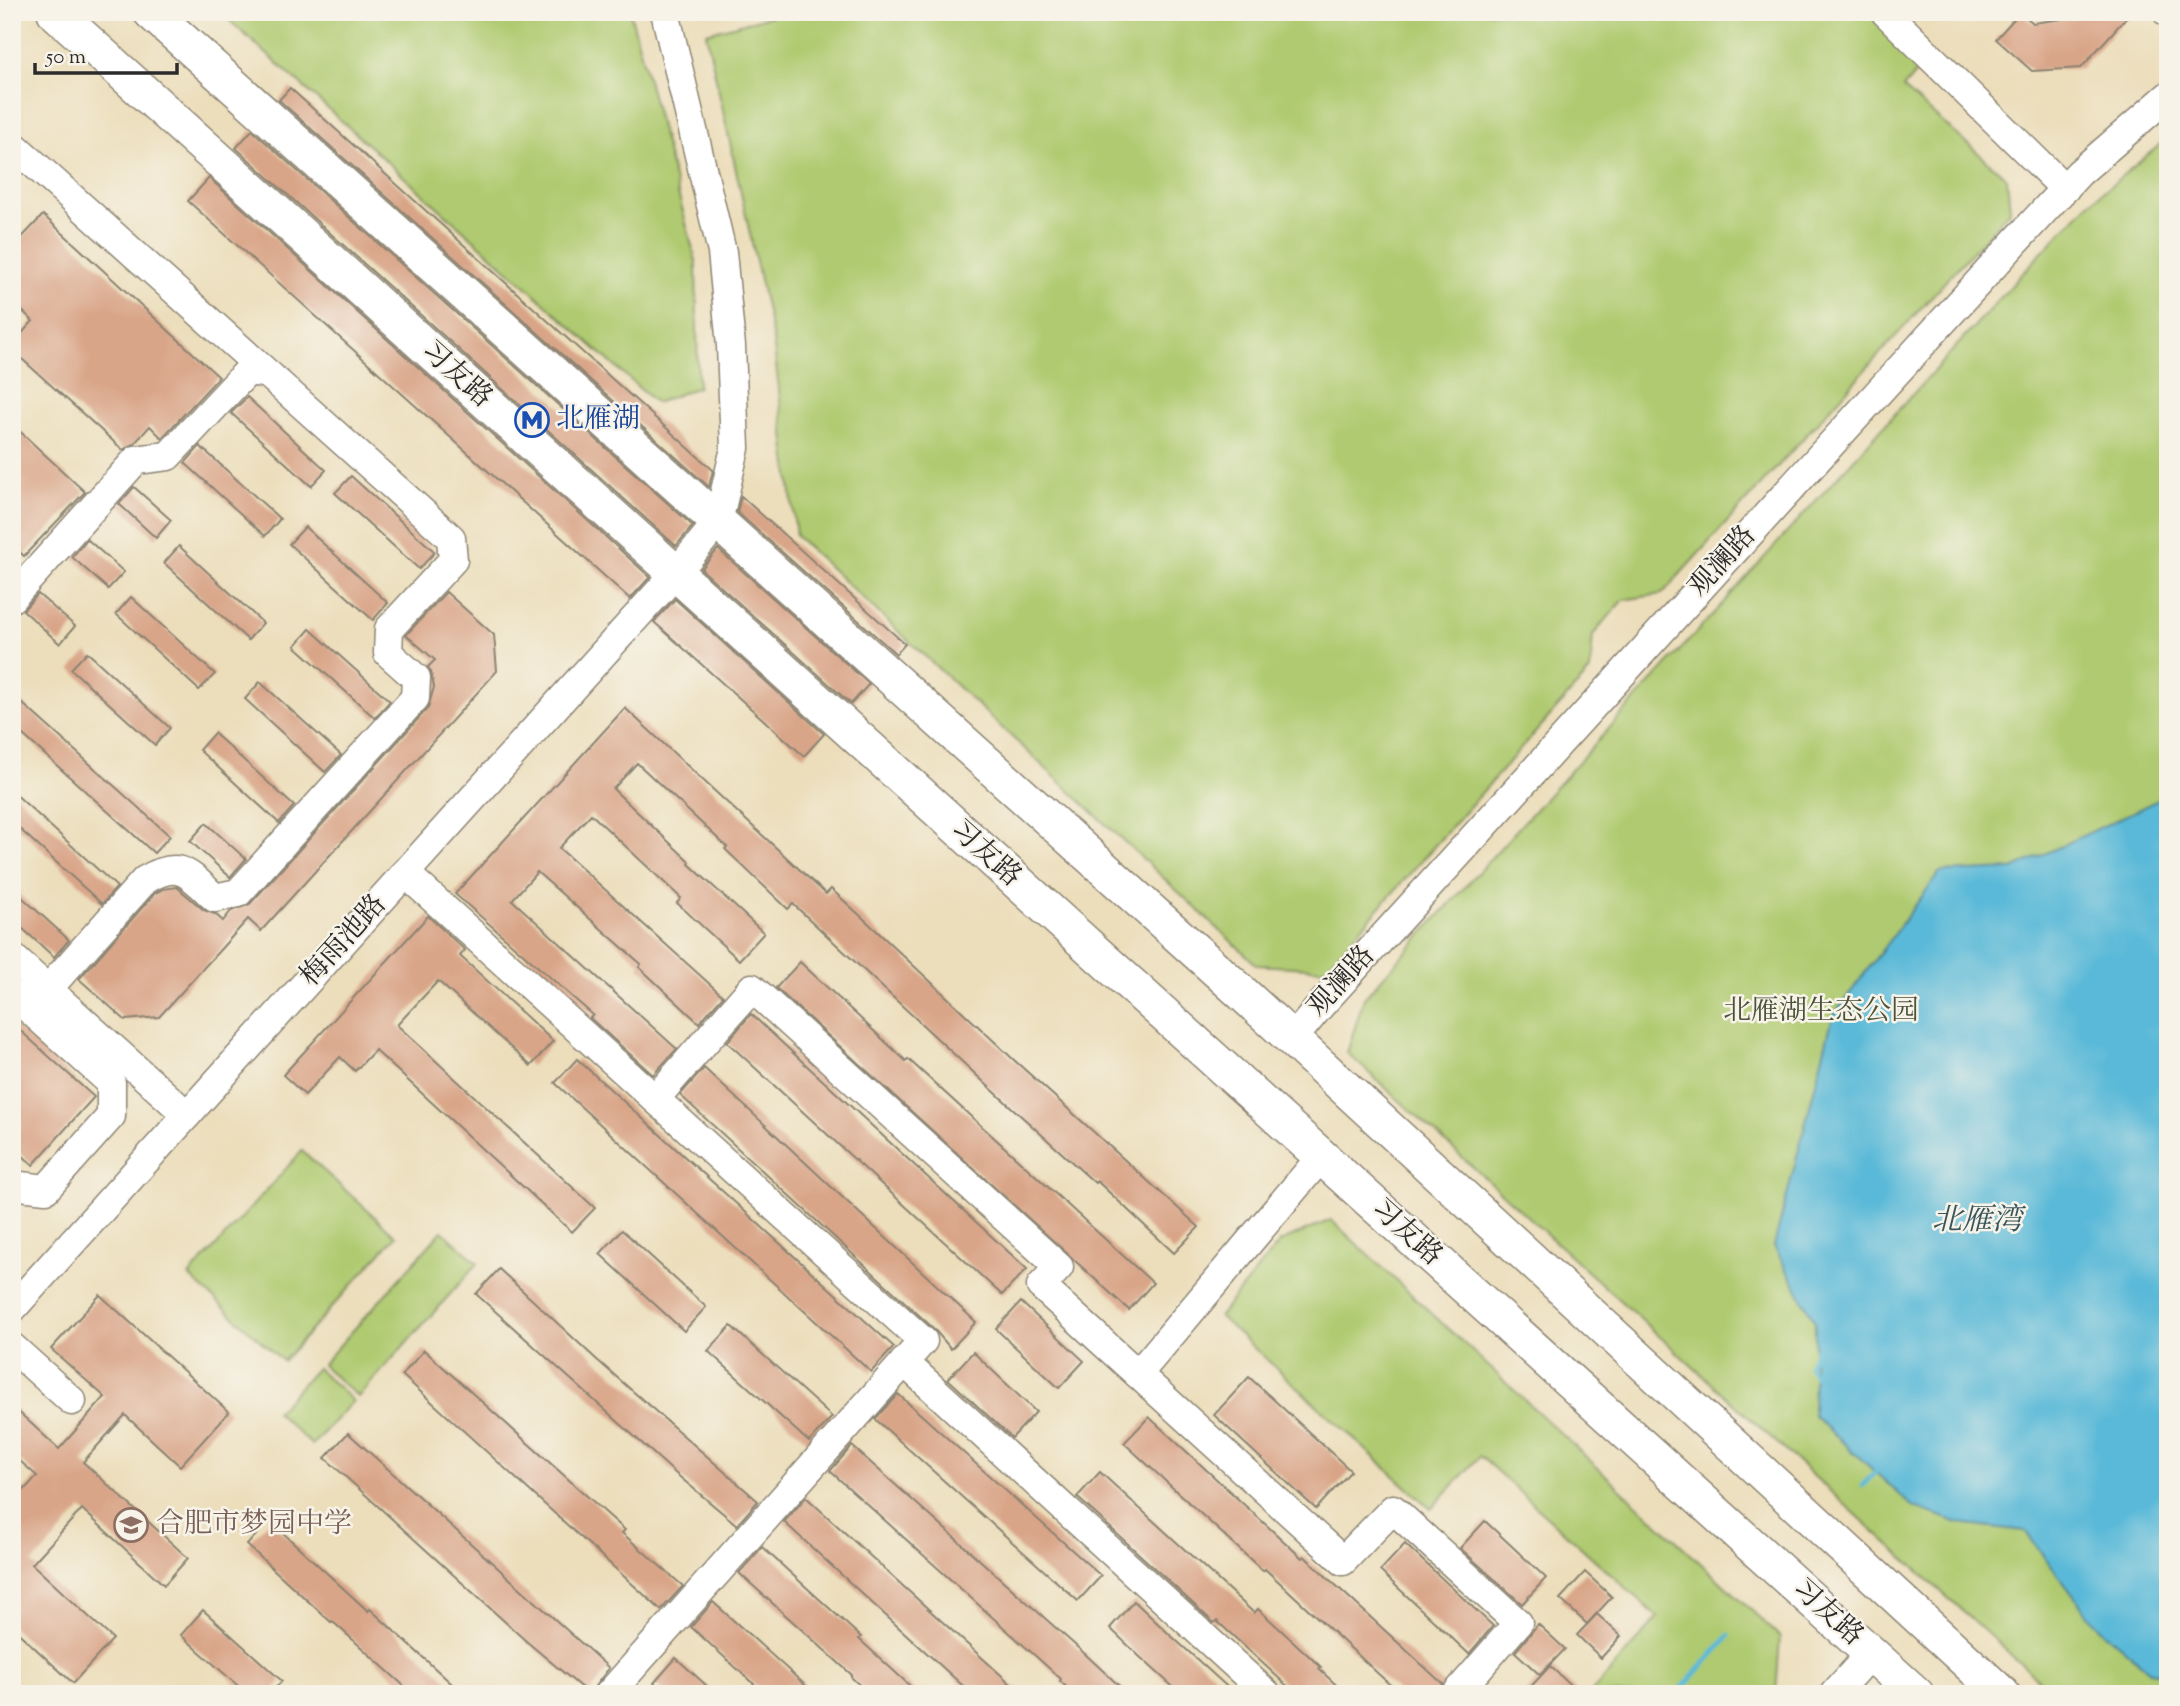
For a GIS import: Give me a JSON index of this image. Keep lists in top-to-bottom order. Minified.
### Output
{"streets":{"main road":["习友路"],"street":["观澜路","梅雨池路"]},"crossings":[["习友路","观澜路"],["习友路","梅雨池路"]],"water":["北雁湾"],"parks":["北雁湖生态公园"],"places":{"metro station":["北雁湖"],"school or university":["合肥市梦园中学"]},"scale_bar":"50 m"}
